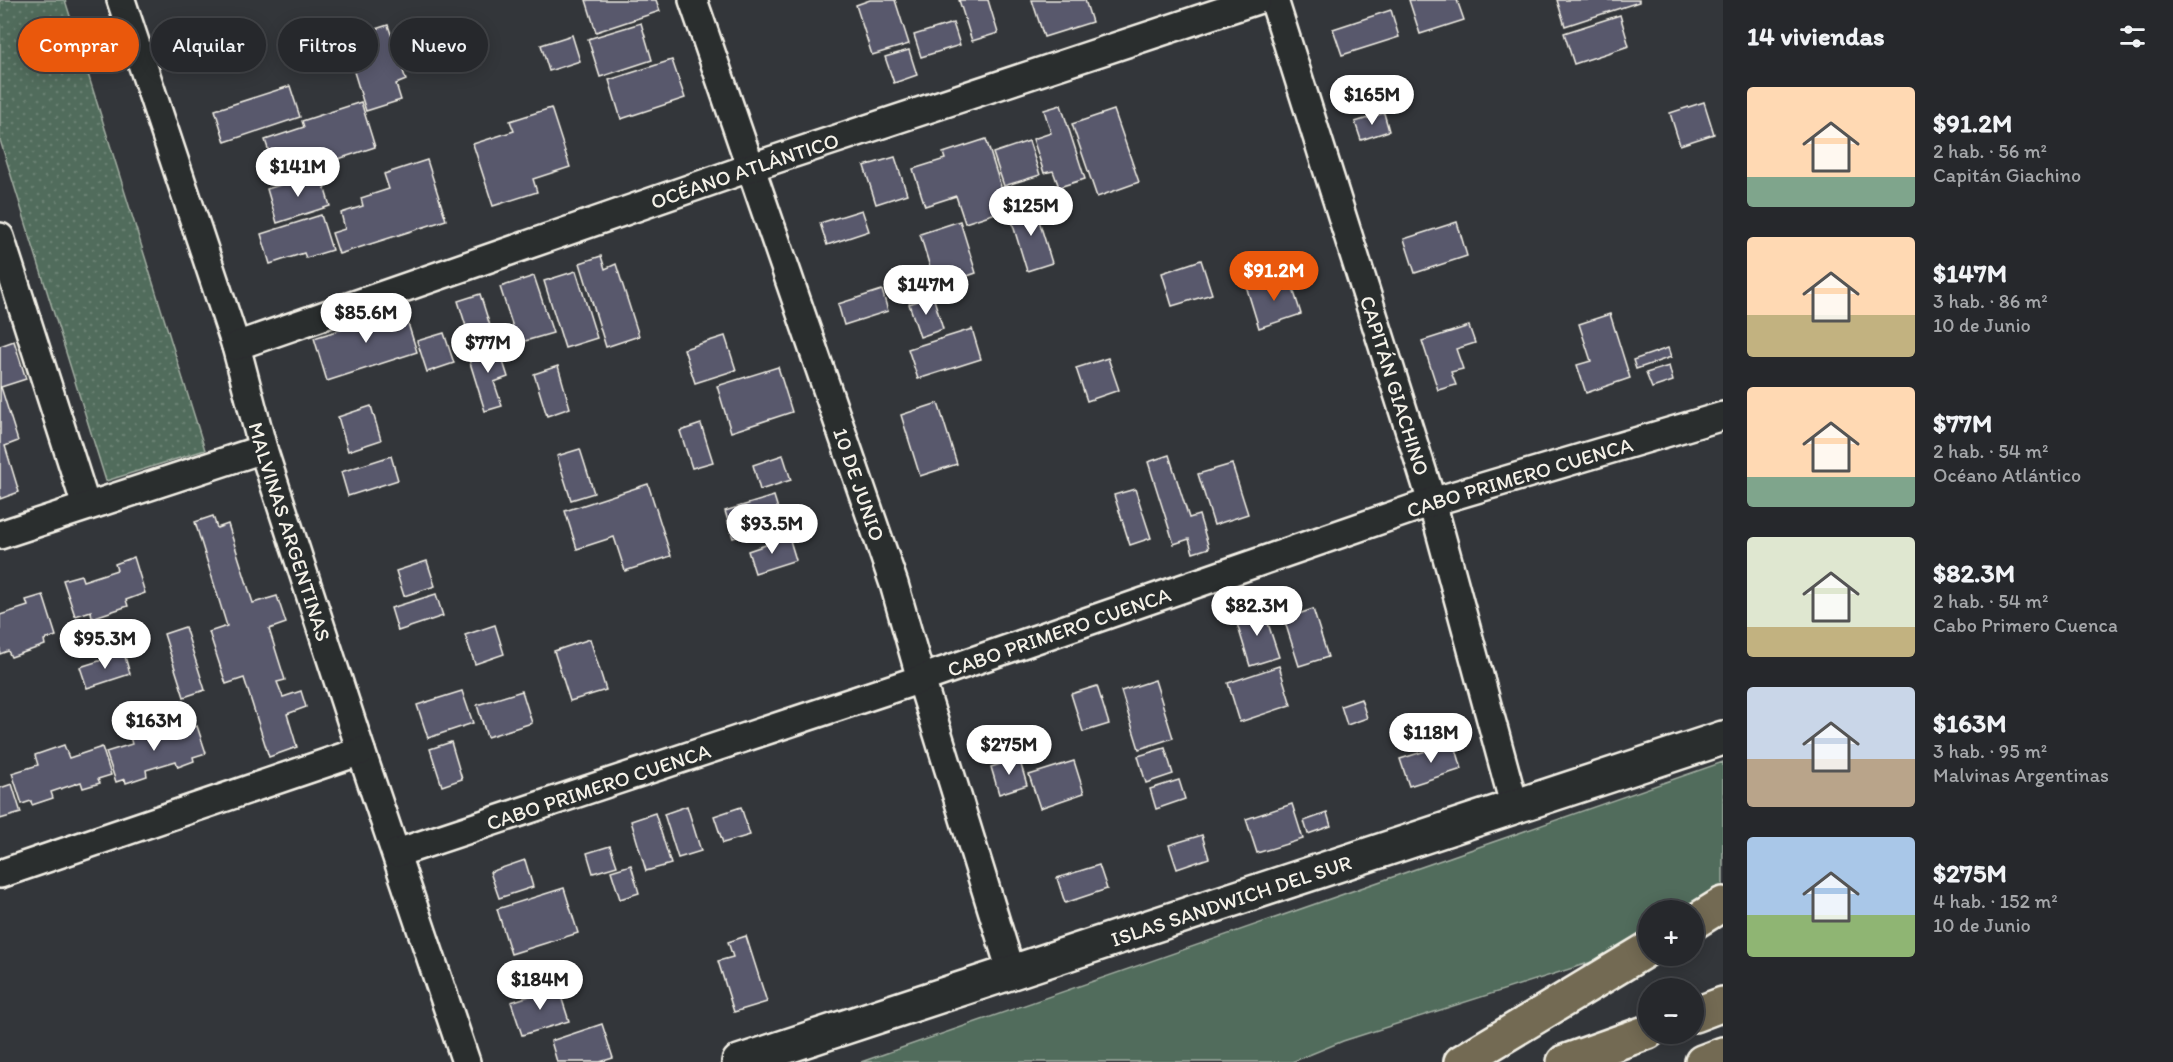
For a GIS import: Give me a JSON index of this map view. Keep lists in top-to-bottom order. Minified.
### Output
{"streets":{"main road":["ISLAS SANDWICH DEL SUR"],"street":["OCÉANO ATLÁNTICO","CAPITÁN GIACHINO","CABO PRIMERO CUENCA","10 DE JUNIO","MALVINAS ARGENTINAS"]},"crossings":[["OCÉANO ATLÁNTICO","10 DE JUNIO"],["OCÉANO ATLÁNTICO","MALVINAS ARGENTINAS"],["CAPITÁN GIACHINO","CABO PRIMERO CUENCA"],["CAPITÁN GIACHINO","ISLAS SANDWICH DEL SUR"],["CABO PRIMERO CUENCA","10 DE JUNIO"],["CABO PRIMERO CUENCA","MALVINAS ARGENTINAS"],["10 DE JUNIO","ISLAS SANDWICH DEL SUR"]],"page":{"heading":"14 viviendas","chip":["Comprar","Alquilar","Filtros","Nuevo"],"list":[{"name":"$91.2M","note":"2 hab. · 56 m² · Capitán Giachino"},{"name":"$147M","note":"3 hab. · 86 m² · 10 de Junio"},{"name":"$77M","note":"2 hab. · 54 m² · Océano Atlántico"},{"name":"$82.3M","note":"2 hab. · 54 m² · Cabo Primero Cuenca"},{"name":"$163M","note":"3 hab. · 95 m² · Malvinas Argentinas"},{"name":"$275M","note":"4 hab. · 152 m² · 10 de Junio"}],"price":["$165M","$141M","$125M","$91.2M","$147M","$85.6M","$77M","$93.5M","$82.3M","$95.3M","$163M","$118M","$275M","$184M"],"map_buttons":["+","−"]}}
